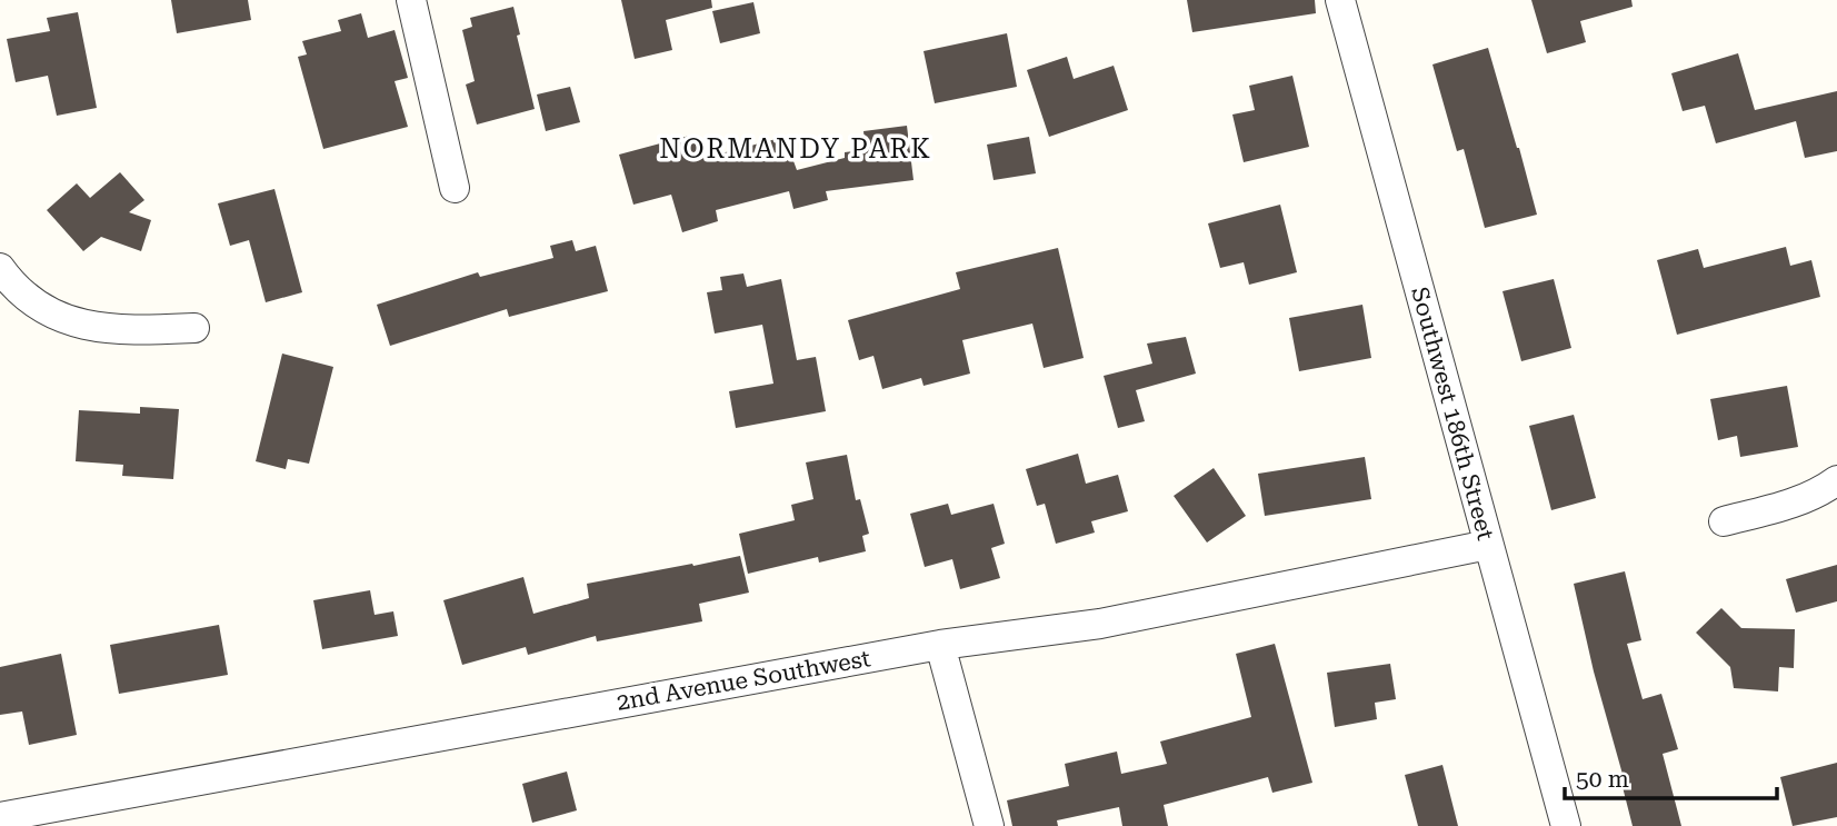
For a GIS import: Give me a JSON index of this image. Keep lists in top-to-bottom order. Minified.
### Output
{"streets":{"street":["Southwest 186th Street","2nd Avenue Southwest"]},"crossings":[["Southwest 186th Street","2nd Avenue Southwest"]],"districts":["NORMANDY PARK"],"scale_bar":"50 m"}
